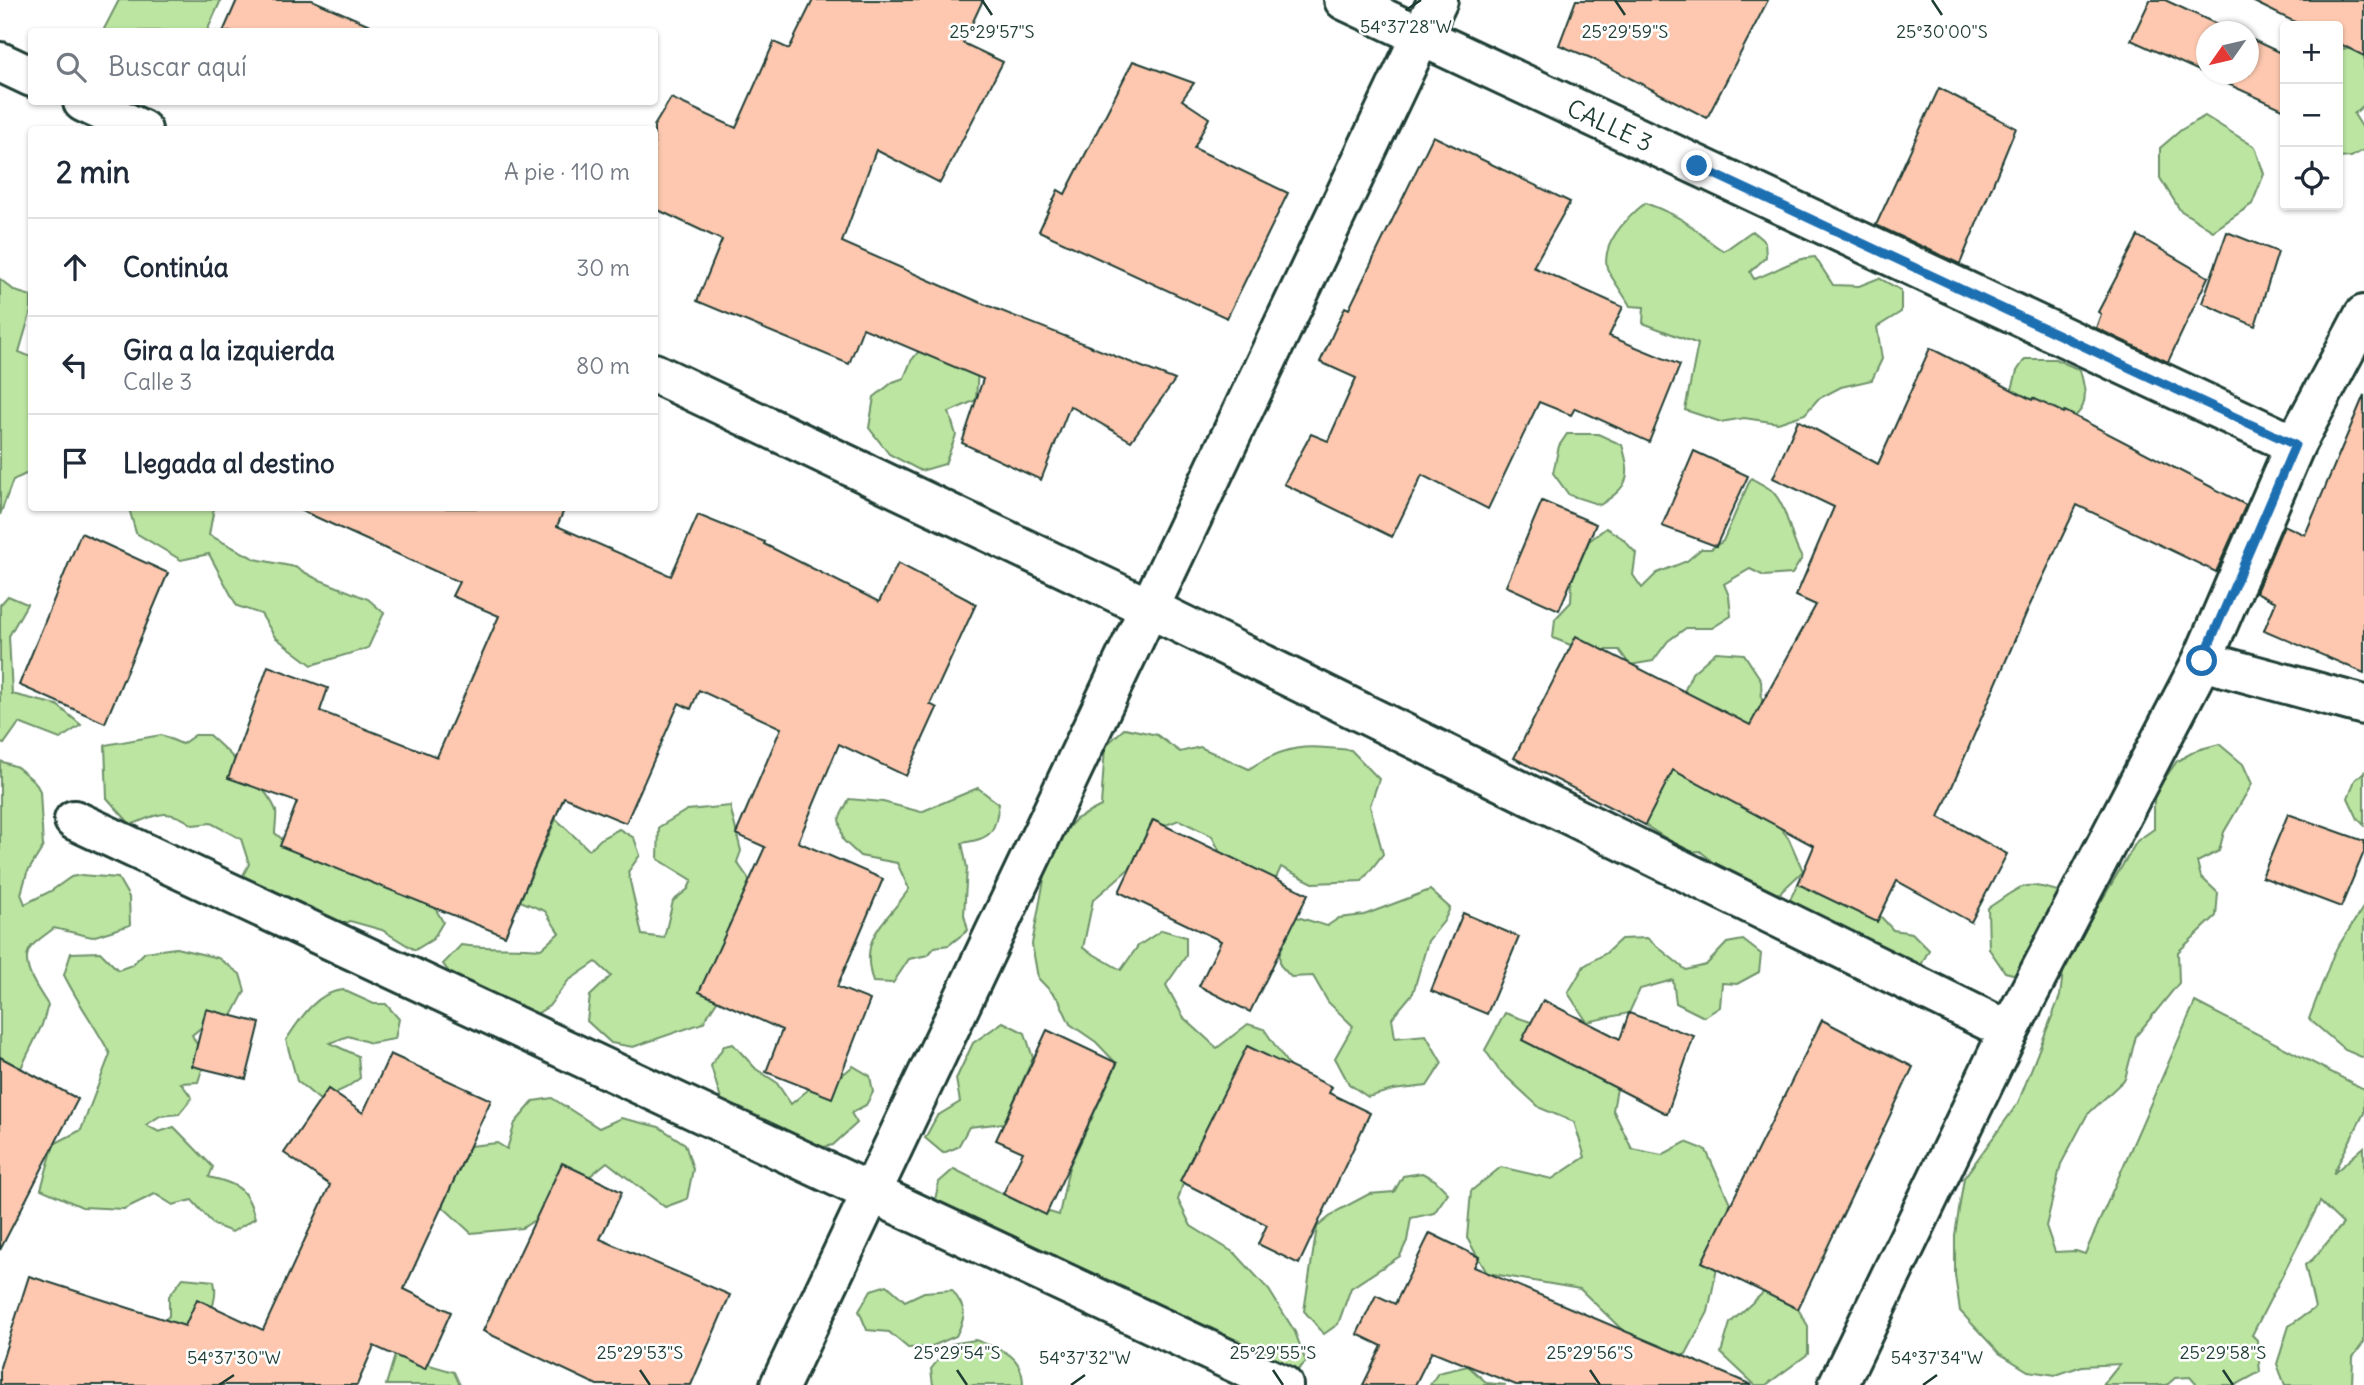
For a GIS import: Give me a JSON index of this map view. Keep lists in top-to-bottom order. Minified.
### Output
{"streets":{"street":["CALLE 3"]},"north":"bottom left","page":{"map_buttons":["+","−"],"search":"Buscar aquí","heading":["2 min","A pie · 110 m"],"list":[["Continúa","30 m"],["Gira a la izquierda","Calle 3","80 m"],"Llegada al destino"]},"coordinates":["54°37'28\"W","25°29'57\"S","25°29'59\"S","25°30'00\"S","25°29'53\"S","25°29'54\"S","25°29'55\"S","25°29'56\"S","25°29'58\"S","54°37'30\"W","54°37'32\"W","54°37'34\"W"]}
